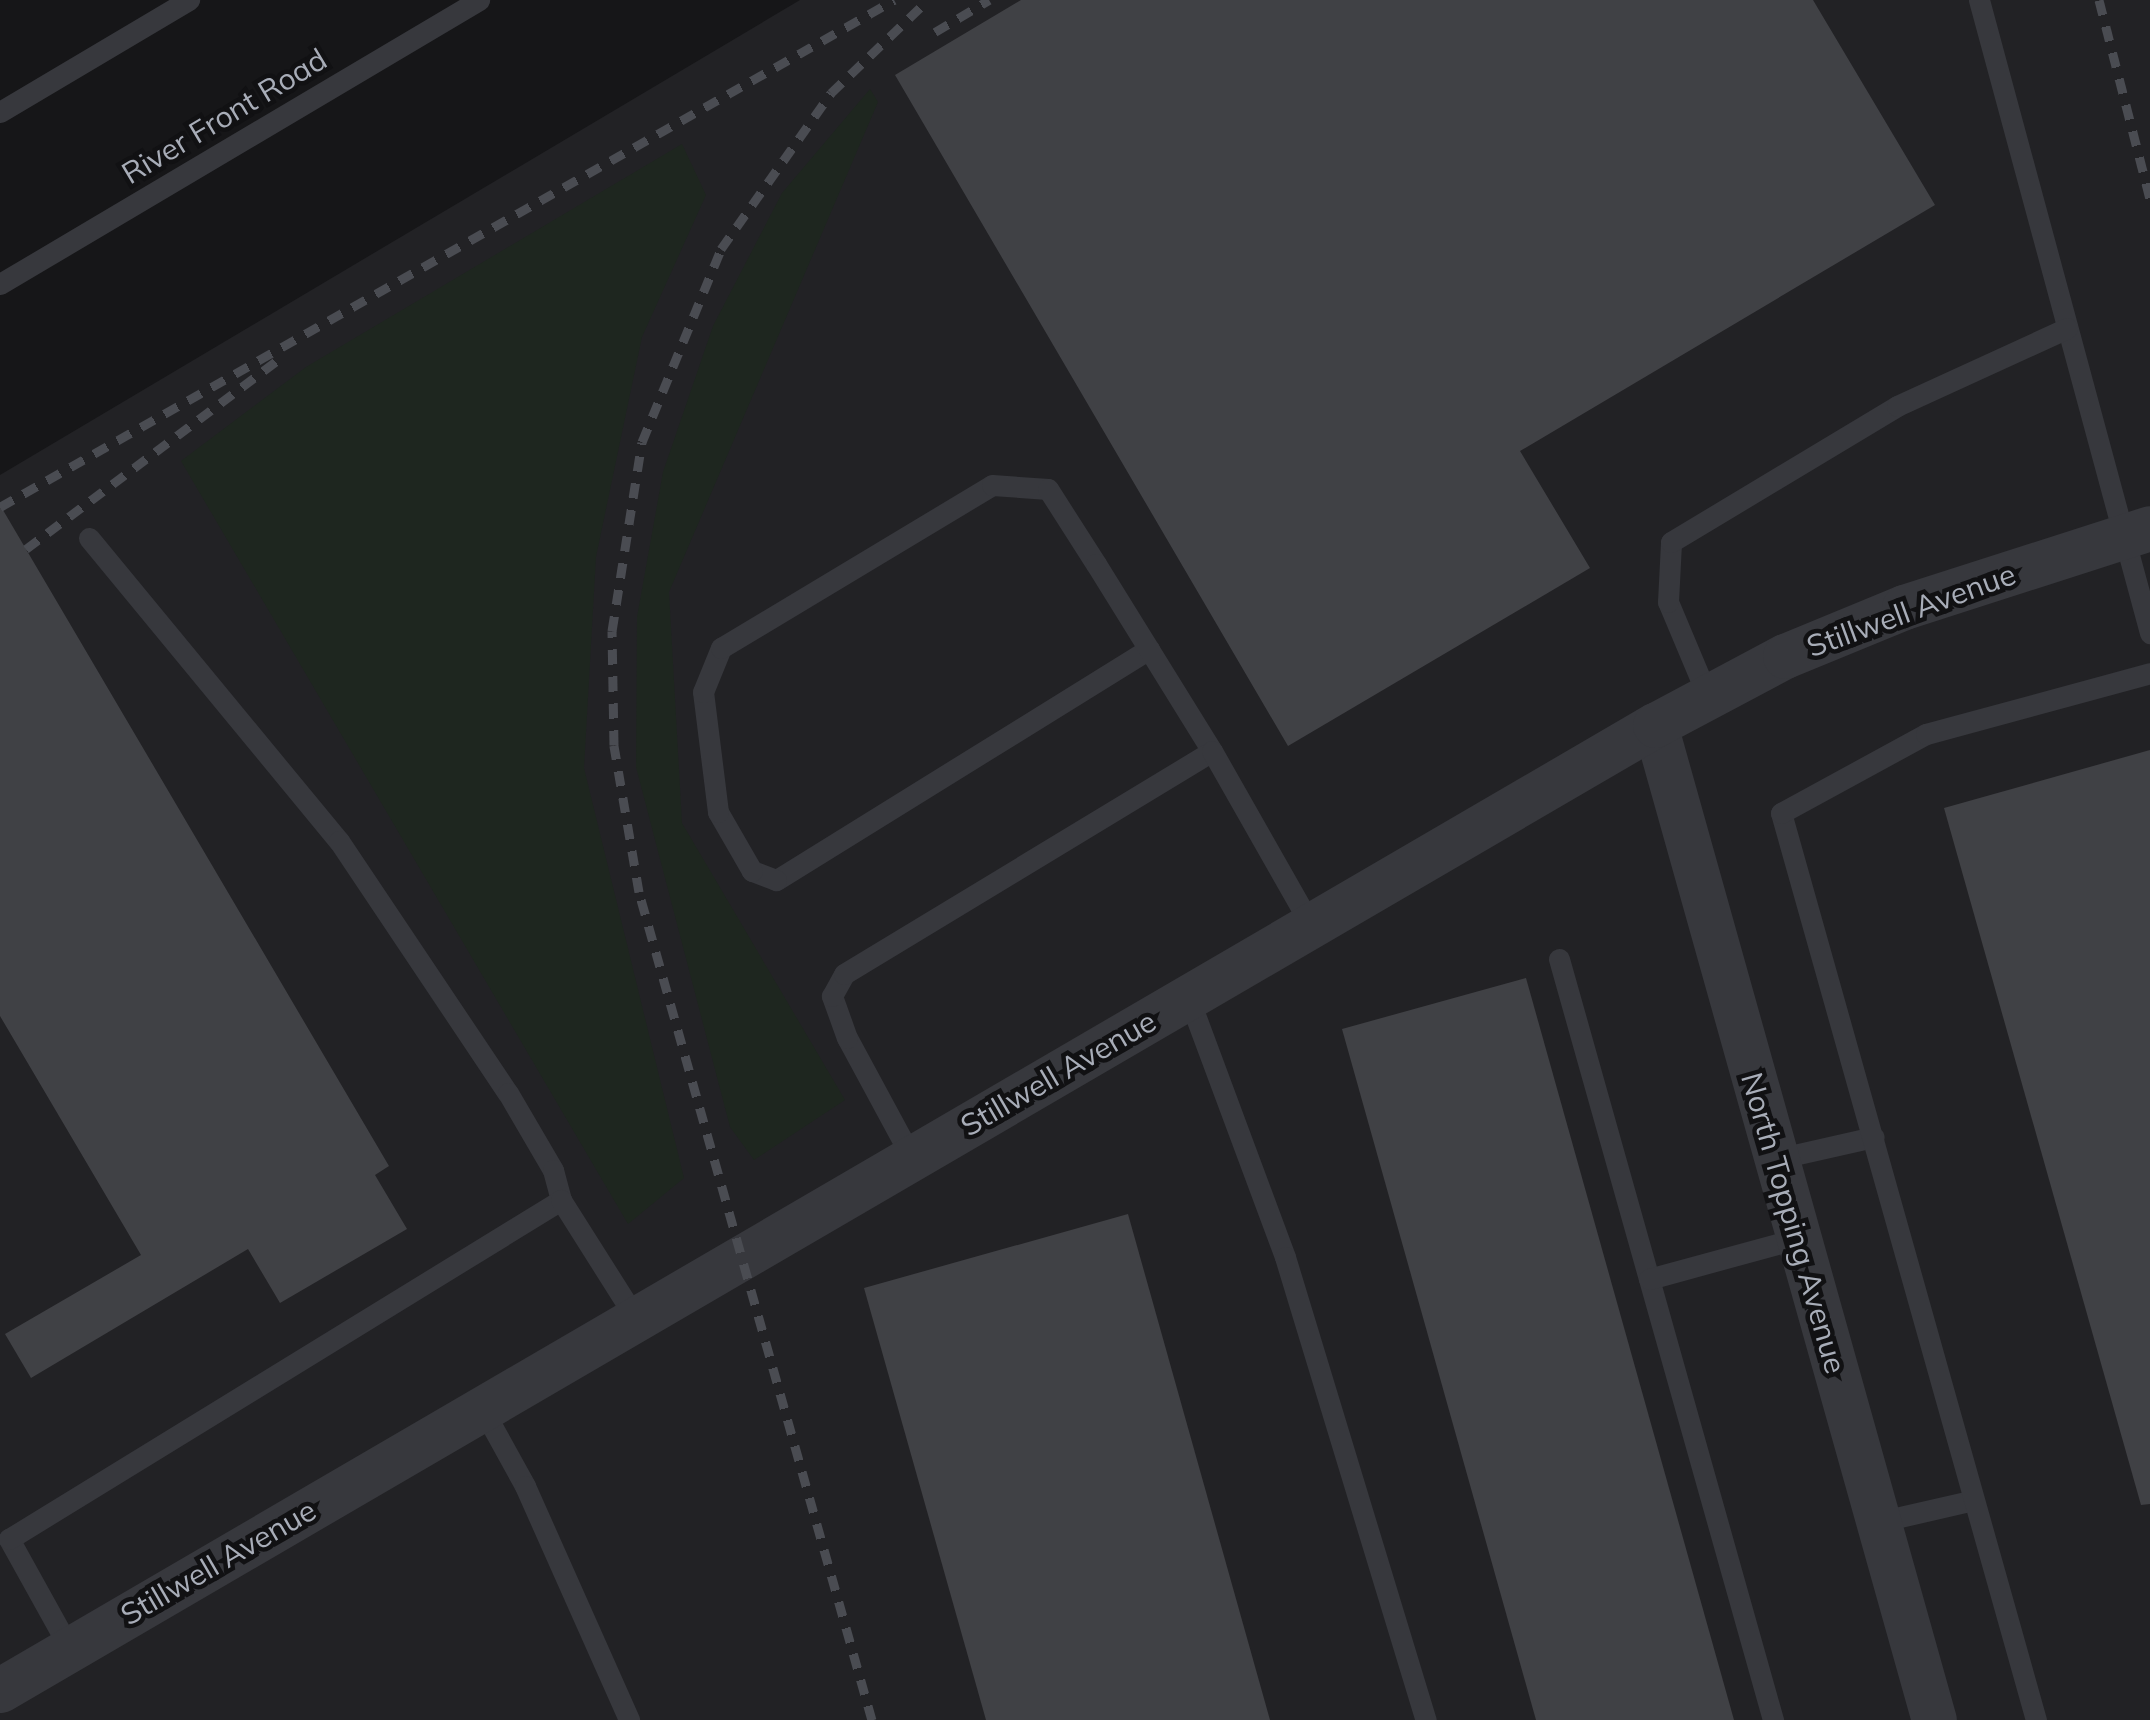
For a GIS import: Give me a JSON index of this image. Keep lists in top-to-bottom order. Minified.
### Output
{"streets":{"street":["Stillwell Avenue","North Topping Avenue"],"lane":["River Front Road"]},"crossings":[["Stillwell Avenue","North Topping Avenue"]]}
